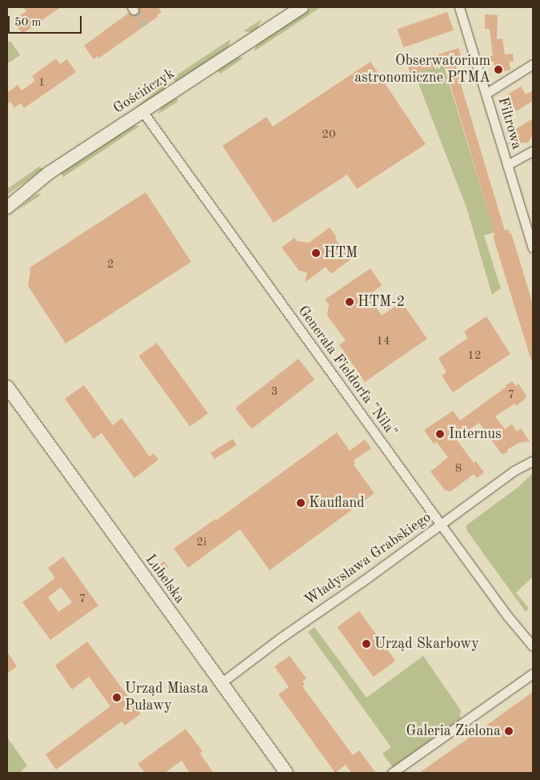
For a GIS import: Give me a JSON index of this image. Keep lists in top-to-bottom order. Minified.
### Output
{"streets":{"main road":["Gościńczyk","Lubelska"],"street":["Filtrowa","Generała Fieldorfa \"Nila\"","Władysława Grabskiego"]},"crossings":[["Gościńczyk","Generała Fieldorfa \"Nila\""],["Generała Fieldorfa \"Nila\"","Władysława Grabskiego"],["Władysława Grabskiego","Lubelska"]],"places":["Obserwatorium astronomiczne PTMA","HTM","HTM-2","Internus","Kaufland","Urząd Skarbowy","Urząd Miasta Puławy","Galeria Zielona"],"house_numbers":["1","20","2","14","12","3","7","8","2i","7"],"scale_bar":"50 m"}
